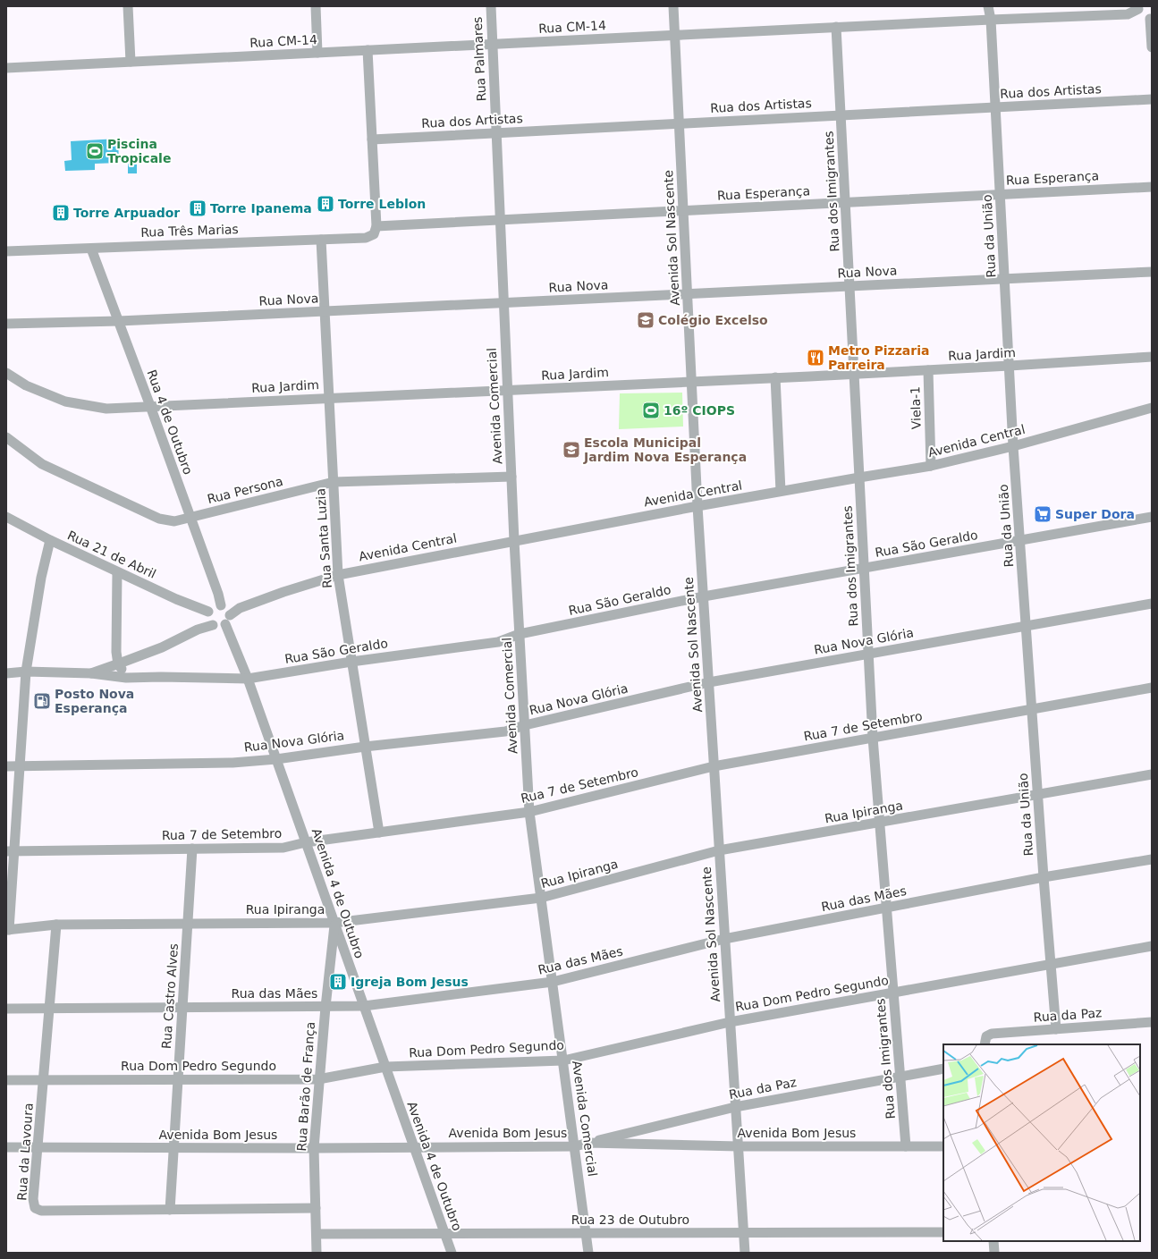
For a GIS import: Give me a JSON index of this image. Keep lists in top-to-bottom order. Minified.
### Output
{"streets":{"street":["Rua CM-14","Rua Palmares","Rua dos Artistas","Rua Esperança","Rua dos Imigrantes","Rua Três Marias","Rua da União","Avenida Sol Nascente","Rua Nova","Rua Jardim","Avenida Comercial","Viela-1","Rua 4 de Outubro","Avenida Central","Rua Persona","Rua Santa Luzia","Rua São Geraldo","Rua 21 de Abril","Rua Nova Glória","Rua 7 de Setembro","Rua Ipiranga","Avenida 4 de Outubro","Rua das Mães","Rua Dom Pedro Segundo","Rua Castro Alves","Rua da Paz","Rua Barão de França","Avenida Bom Jesus","Rua da Lavoura","Rua 23 de Outubro"]},"crossings":[["Rua CM-14","Rua Palmares"],["Rua CM-14","Rua dos Imigrantes"],["Rua CM-14","Rua da União"],["Rua CM-14","Avenida Sol Nascente"],["Rua Palmares","Rua dos Artistas"],["Rua Palmares","Avenida Comercial"],["Rua dos Artistas","Rua dos Imigrantes"],["Rua dos Artistas","Rua da União"],["Rua dos Artistas","Avenida Sol Nascente"],["Rua dos Artistas","Avenida Comercial"],["Rua Esperança","Rua dos Imigrantes"],["Rua Esperança","Rua Três Marias"],["Rua Esperança","Rua da União"],["Rua Esperança","Avenida Sol Nascente"],["Rua Esperança","Avenida Comercial"],["Rua dos Imigrantes","Rua Nova"],["Rua dos Imigrantes","Rua Jardim"],["Rua dos Imigrantes","Avenida Central"],["Rua dos Imigrantes","Rua São Geraldo"],["Rua dos Imigrantes","Rua Nova Glória"],["Rua dos Imigrantes","Rua 7 de Setembro"],["Rua dos Imigrantes","Rua Ipiranga"],["Rua dos Imigrantes","Rua das Mães"],["Rua dos Imigrantes","Rua Dom Pedro Segundo"],["Rua dos Imigrantes","Rua da Paz"],["Rua dos Imigrantes","Avenida Bom Jesus"],["Rua Três Marias","Rua 4 de Outubro"],["Rua Três Marias","Rua Santa Luzia"],["Rua da União","Rua Nova"],["Rua da União","Rua Jardim"],["Rua da União","Avenida Central"],["Rua da União","Rua São Geraldo"],["Rua da União","Rua Nova Glória"],["Rua da União","Rua 7 de Setembro"],["Rua da União","Rua Ipiranga"],["Rua da União","Rua das Mães"],["Rua da União","Rua Dom Pedro Segundo"],["Rua da União","Rua da Paz"],["Avenida Sol Nascente","Rua Nova"],["Avenida Sol Nascente","Rua Jardim"],["Avenida Sol Nascente","Avenida Central"],["Avenida Sol Nascente","Rua São Geraldo"],["Avenida Sol Nascente","Rua Nova Glória"],["Avenida Sol Nascente","Rua 7 de Setembro"],["Avenida Sol Nascente","Rua Ipiranga"],["Avenida Sol Nascente","Rua das Mães"],["Avenida Sol Nascente","Rua Dom Pedro Segundo"],["Avenida Sol Nascente","Rua da Paz"],["Avenida Sol Nascente","Avenida Bom Jesus"],["Avenida Sol Nascente","Rua 23 de Outubro"],["Rua Nova","Avenida Comercial"],["Rua Nova","Rua 4 de Outubro"],["Rua Nova","Rua Santa Luzia"],["Rua Jardim","Avenida Comercial"],["Rua Jardim","Viela-1"],["Rua Jardim","Rua 4 de Outubro"],["Rua Jardim","Rua Santa Luzia"],["Avenida Comercial","Avenida Central"],["Avenida Comercial","Rua Persona"],["Avenida Comercial","Rua São Geraldo"],["Avenida Comercial","Rua Nova Glória"],["Avenida Comercial","Rua 7 de Setembro"],["Avenida Comercial","Rua Ipiranga"],["Avenida Comercial","Rua das Mães"],["Avenida Comercial","Rua Dom Pedro Segundo"],["Avenida Comercial","Avenida Bom Jesus"],["Avenida Comercial","Rua 23 de Outubro"],["Viela-1","Avenida Central"],["Rua 4 de Outubro","Avenida Central"],["Rua 4 de Outubro","Rua Persona"],["Rua 4 de Outubro","Avenida 4 de Outubro"],["Avenida Central","Rua Santa Luzia"],["Avenida Central","Rua 21 de Abril"],["Avenida Central","Avenida 4 de Outubro"],["Rua Persona","Rua Santa Luzia"],["Rua Santa Luzia","Rua São Geraldo"],["Rua Santa Luzia","Rua Nova Glória"],["Rua Santa Luzia","Rua 7 de Setembro"],["Rua São Geraldo","Avenida 4 de Outubro"],["Rua Nova Glória","Avenida 4 de Outubro"],["Rua 7 de Setembro","Avenida 4 de Outubro"],["Rua 7 de Setembro","Rua Castro Alves"],["Rua Ipiranga","Avenida 4 de Outubro"],["Rua Ipiranga","Rua Castro Alves"],["Rua Ipiranga","Rua Barão de França"],["Rua Ipiranga","Rua da Lavoura"],["Avenida 4 de Outubro","Rua das Mães"],["Avenida 4 de Outubro","Rua Dom Pedro Segundo"],["Avenida 4 de Outubro","Rua Barão de França"],["Avenida 4 de Outubro","Avenida Bom Jesus"],["Avenida 4 de Outubro","Rua 23 de Outubro"],["Rua das Mães","Rua Castro Alves"],["Rua das Mães","Rua Barão de França"],["Rua das Mães","Rua da Lavoura"],["Rua Dom Pedro Segundo","Rua Castro Alves"],["Rua Dom Pedro Segundo","Rua Barão de França"],["Rua Dom Pedro Segundo","Rua da Lavoura"],["Rua Castro Alves","Avenida Bom Jesus"],["Rua Castro Alves","Rua da Lavoura"],["Rua da Paz","Avenida Bom Jesus"],["Rua Barão de França","Avenida Bom Jesus"],["Rua Barão de França","Rua da Lavoura"],["Rua Barão de França","Rua 23 de Outubro"],["Avenida Bom Jesus","Rua da Lavoura"]],"places":{"sports":["Piscina Tropicale","16º CIOPS"],"building":["Torre Leblon","Torre Ipanema","Torre Arpuador","Igreja Bom Jesus"],"school or university":["Colégio Excelso","Escola Municipal Jardim Nova Esperança"],"restaurant":["Metro Pizzaria Parreira"],"supermarket":["Super Dora"],"fuel station":["Posto Nova Esperança"]}}
